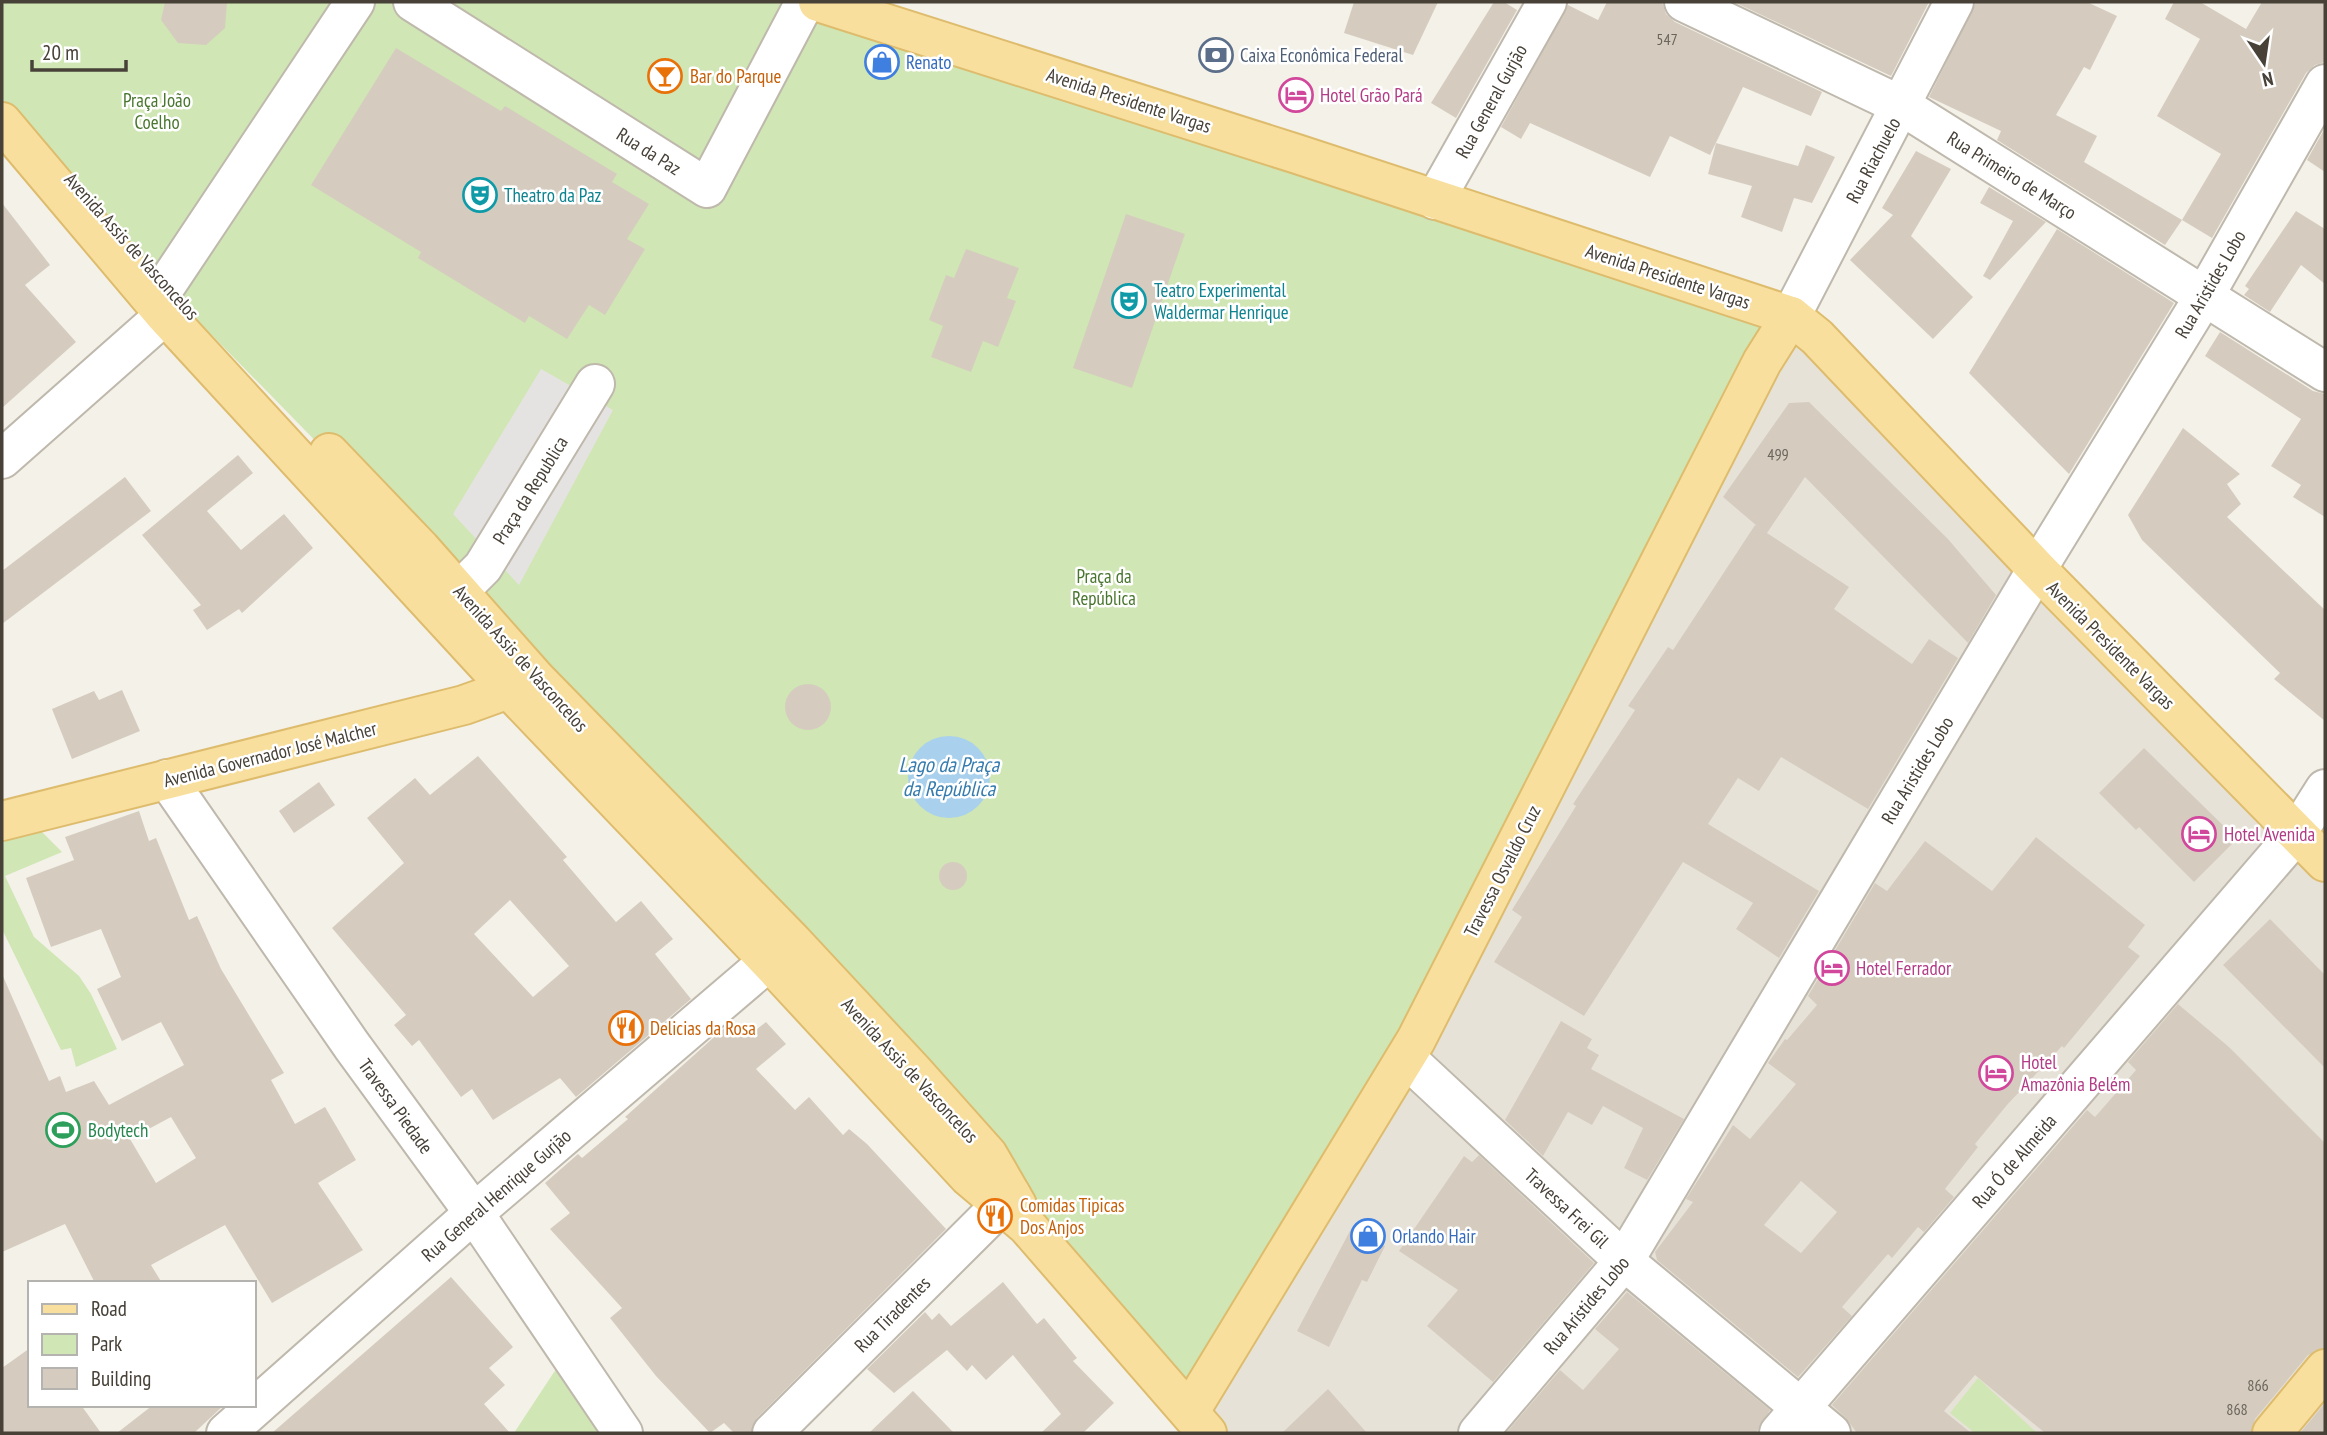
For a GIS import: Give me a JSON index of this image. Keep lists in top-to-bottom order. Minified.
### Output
{"streets":{"main road":["Avenida Presidente Vargas","Avenida Assis de Vasconcelos","Avenida Governador José Malcher","Travessa Osvaldo Cruz"],"street":["Rua General Gurjão","Rua da Paz","Rua Riachuelo","Rua Primeiro de Março","Rua Aristides Lobo","Praça da Republica","Travessa Piedade","Rua Ó de Almeida","Rua General Henrique Gurjão","Travessa Frei Gil","Rua Tiradentes"]},"crossings":[["Avenida Presidente Vargas","Rua General Gurjão"],["Avenida Presidente Vargas","Rua Riachuelo"],["Avenida Presidente Vargas","Rua Aristides Lobo"],["Avenida Presidente Vargas","Travessa Osvaldo Cruz"],["Avenida Presidente Vargas","Rua Ó de Almeida"],["Rua Riachuelo","Rua Primeiro de Março"],["Rua Riachuelo","Travessa Osvaldo Cruz"],["Rua Primeiro de Março","Rua Aristides Lobo"],["Avenida Assis de Vasconcelos","Praça da Republica"],["Avenida Assis de Vasconcelos","Avenida Governador José Malcher"],["Avenida Assis de Vasconcelos","Travessa Osvaldo Cruz"],["Avenida Assis de Vasconcelos","Rua General Henrique Gurjão"],["Avenida Assis de Vasconcelos","Rua Tiradentes"],["Rua Aristides Lobo","Travessa Frei Gil"],["Avenida Governador José Malcher","Travessa Piedade"],["Travessa Osvaldo Cruz","Travessa Frei Gil"],["Travessa Piedade","Rua General Henrique Gurjão"],["Rua Ó de Almeida","Travessa Frei Gil"]],"water":["Lago da Praça da República"],"parks":["Praça João Coelho","Praça da República"],"places":{"bank":["Caixa Econômica Federal"],"shop":["Renato","Orlando Hair"],"bar":["Bar do Parque"],"hotel":["Hotel Grão Pará","Hotel Avenida","Hotel Ferrador","Hotel Amazônia Belém"],"theatre":["Theatro da Paz","Teatro Experimental Waldermar Henrique"],"restaurant":["Delicias da Rosa","Comidas Tipicas Dos Anjos"],"sports":["Bodytech"]},"house_numbers":["547","499","866","868"],"legend":["Road","Park","Building"],"scale_bar":"20 m","north":"bottom"}
